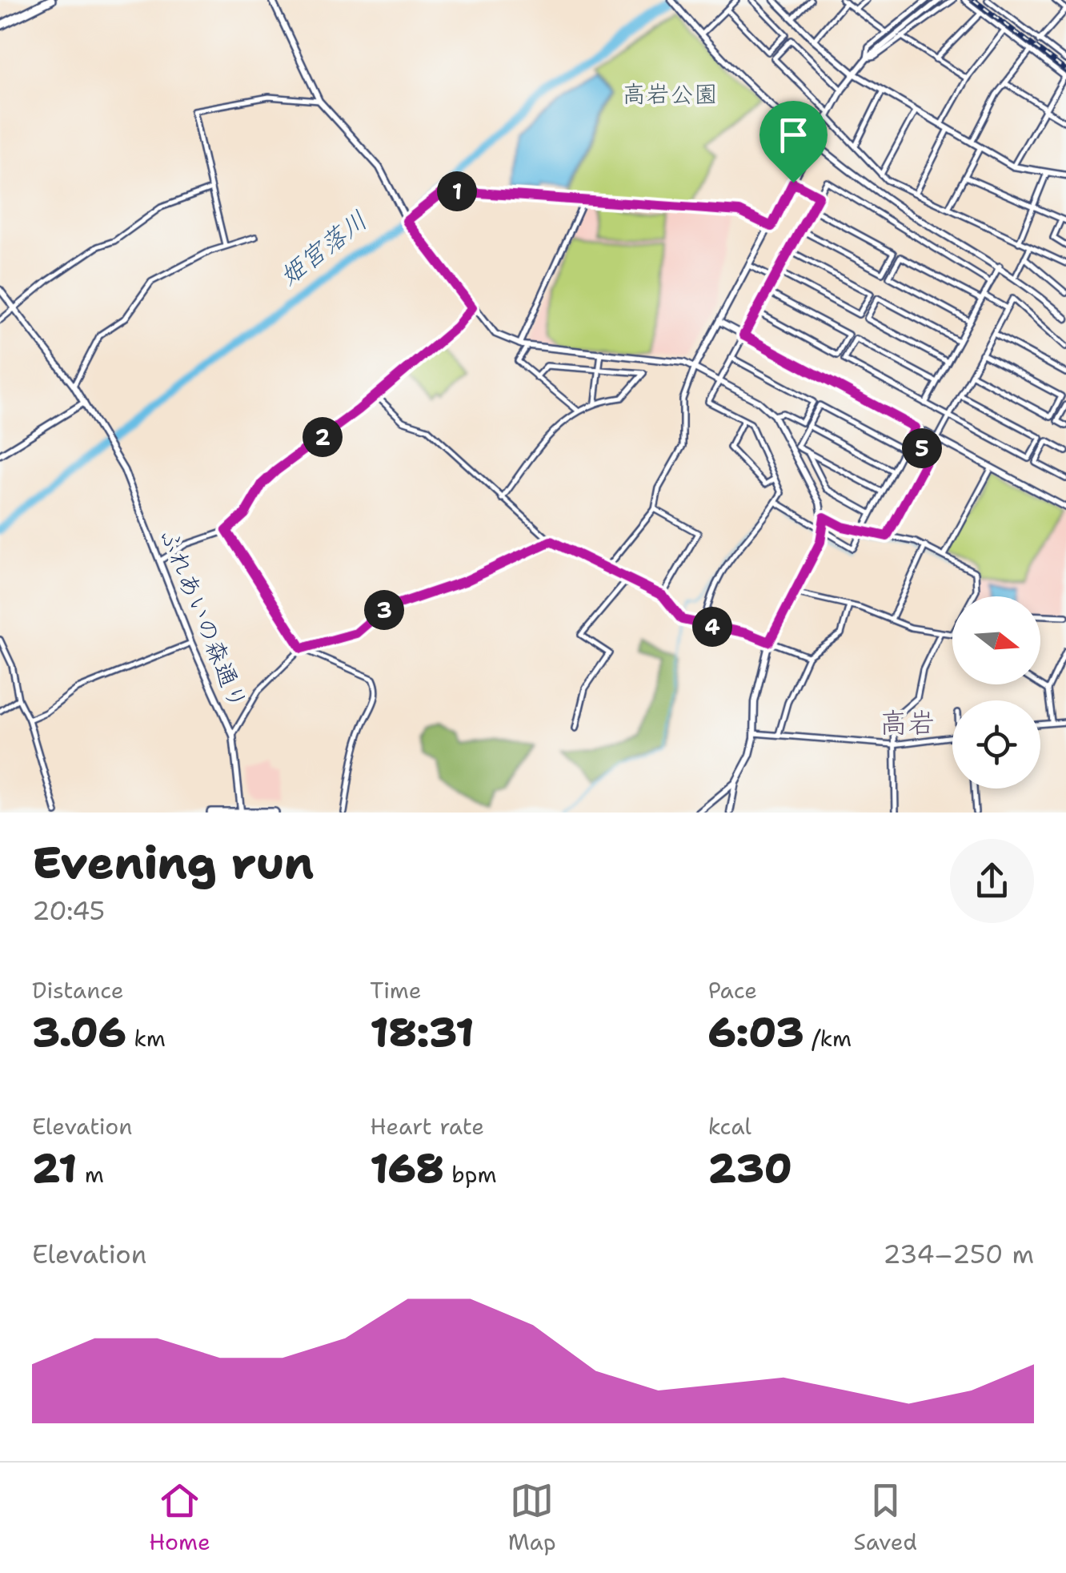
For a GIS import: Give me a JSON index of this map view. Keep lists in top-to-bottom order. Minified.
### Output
{"streets":{"street":["ふれあいの森通り"]},"districts":["高岩"],"water":["姫宮落川"],"parks":["高岩公園"],"north":"right","page":{"pins":["1","2","5","3","4"],"heading":["Evening run","20:45"],"stats":[["Distance","3.06 km"],["Time","18:31"],["Pace","6:03 /km"],["Elevation","21 m"],["Heart rate","168 bpm"],["kcal","230"]],"chart":["Elevation","234–250 m"],"tabs":["Home","Map","Saved"]}}
